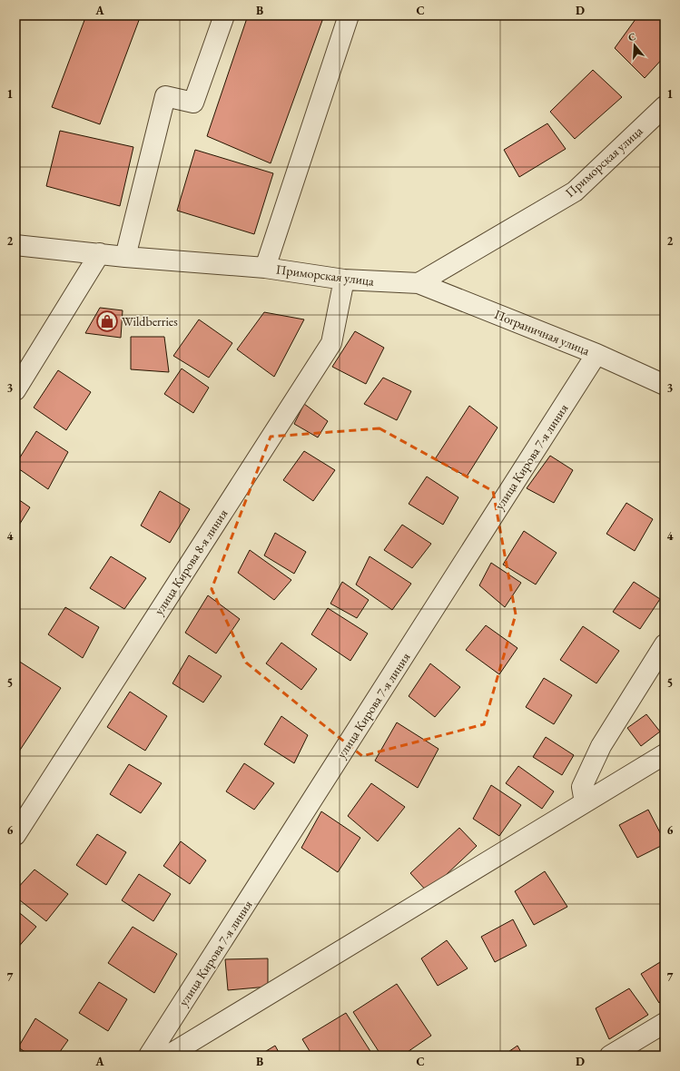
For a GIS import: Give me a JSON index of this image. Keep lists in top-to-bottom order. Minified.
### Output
{"streets":{"street":["Приморская улица","Пограничная улица","улица Кирова 7-я линия","улица Кирова 8-я линия"]},"crossings":[["Приморская улица","Пограничная улица"],["Приморская улица","улица Кирова 8-я линия"],["Пограничная улица","улица Кирова 7-я линия"]],"places":{"shop":["Wildberries"]},"north":"top","grid":{"columns":["A","B","C","D"],"rows":["1","2","3","4","5","6","7"]}}
